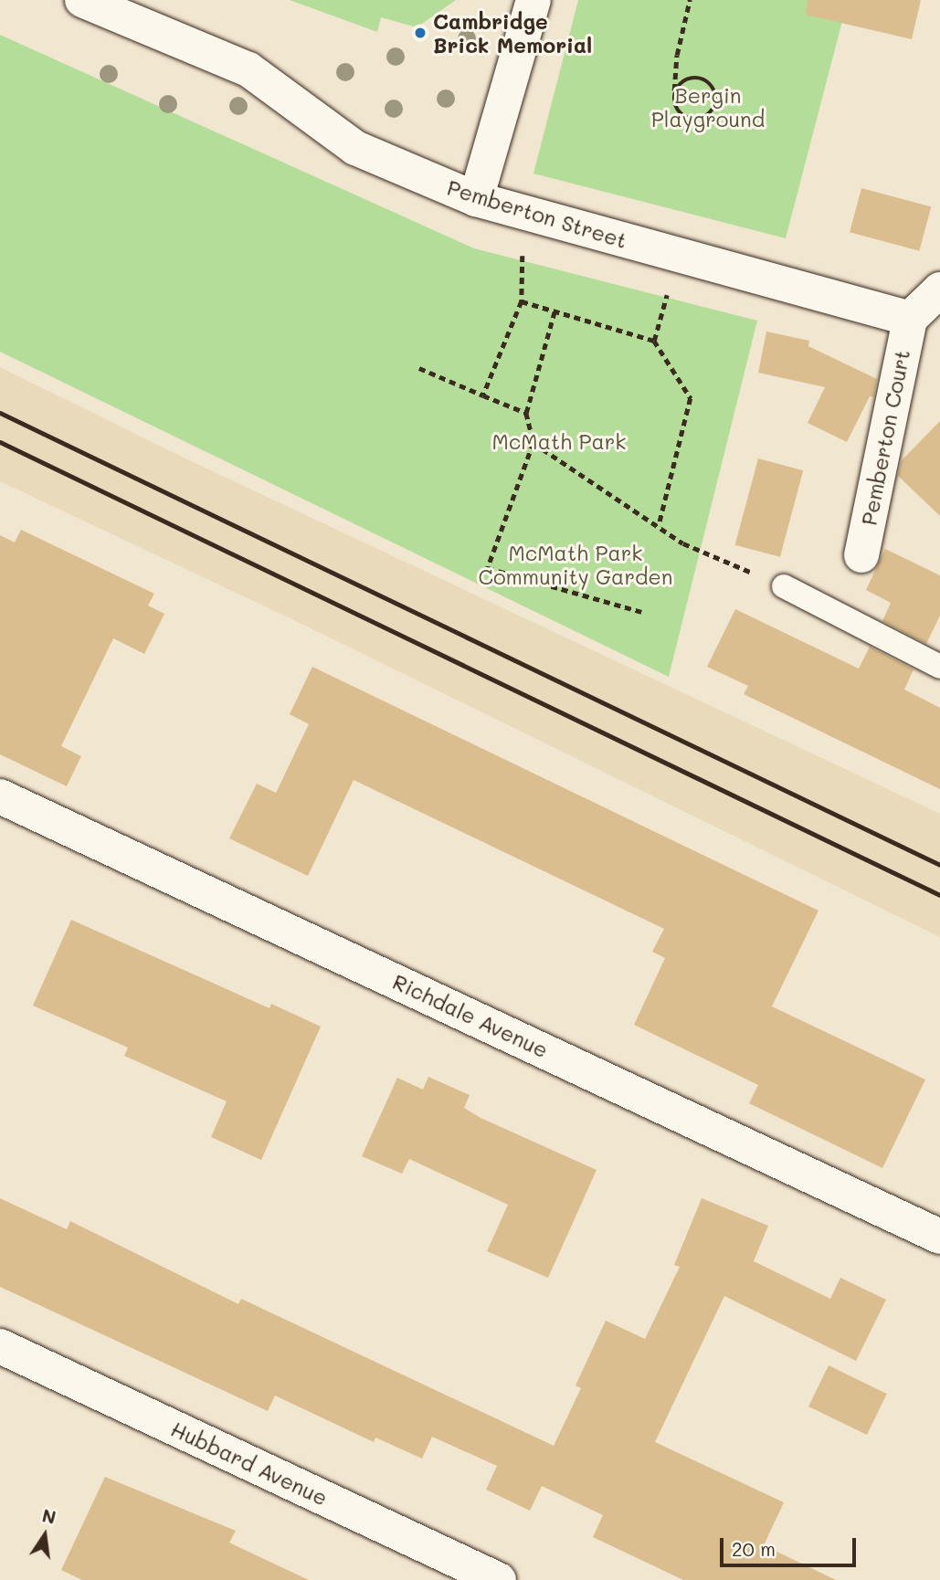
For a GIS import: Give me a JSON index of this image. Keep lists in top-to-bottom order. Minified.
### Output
{"streets":{"street":["Pemberton Street","Pemberton Court","Richdale Avenue","Hubbard Avenue"]},"crossings":[["Pemberton Street","Pemberton Court"]],"parks":["Bergin Playground","McMath Park","McMath Park Community Garden"],"places":["Cambridge Brick Memorial"],"scale_bar":"20 m","north":"top"}
